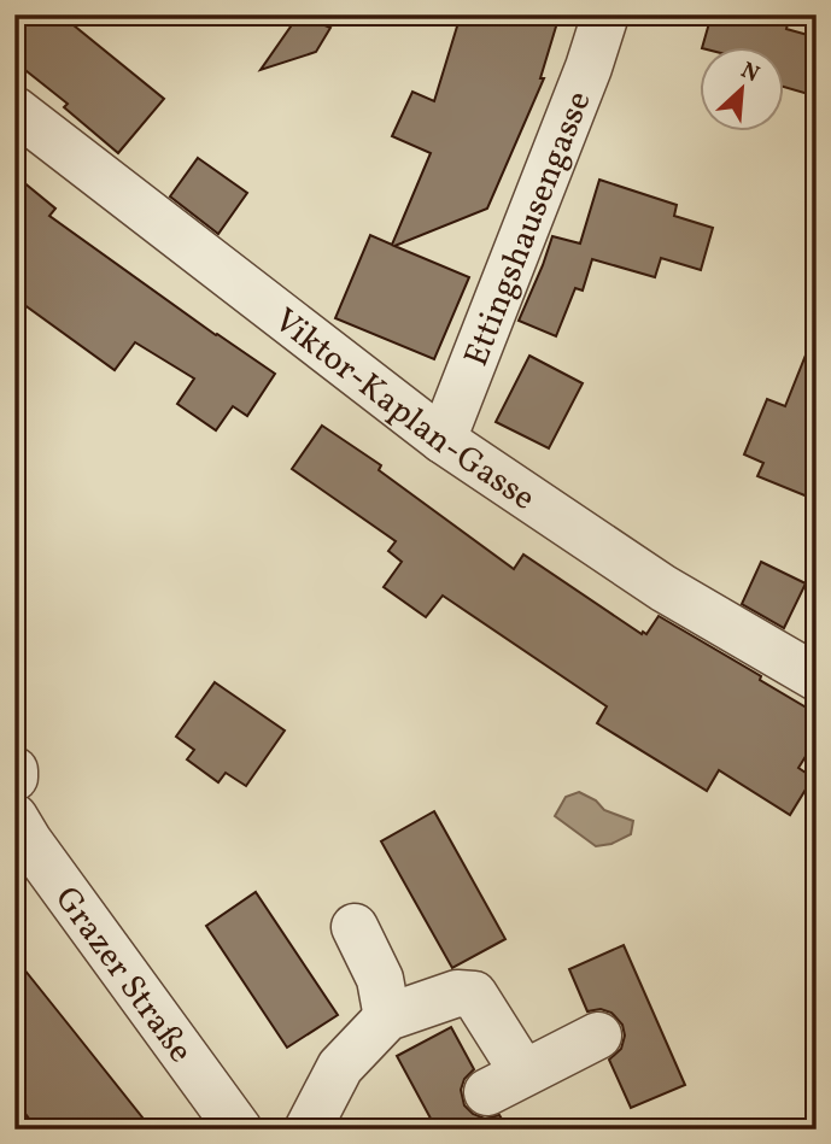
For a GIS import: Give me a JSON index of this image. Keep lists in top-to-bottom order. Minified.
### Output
{"streets":{"street":["Ettingshausengasse","Viktor-Kaplan-Gasse","Grazer Straße"]},"crossings":[["Ettingshausengasse","Viktor-Kaplan-Gasse"]],"north":"top right"}
